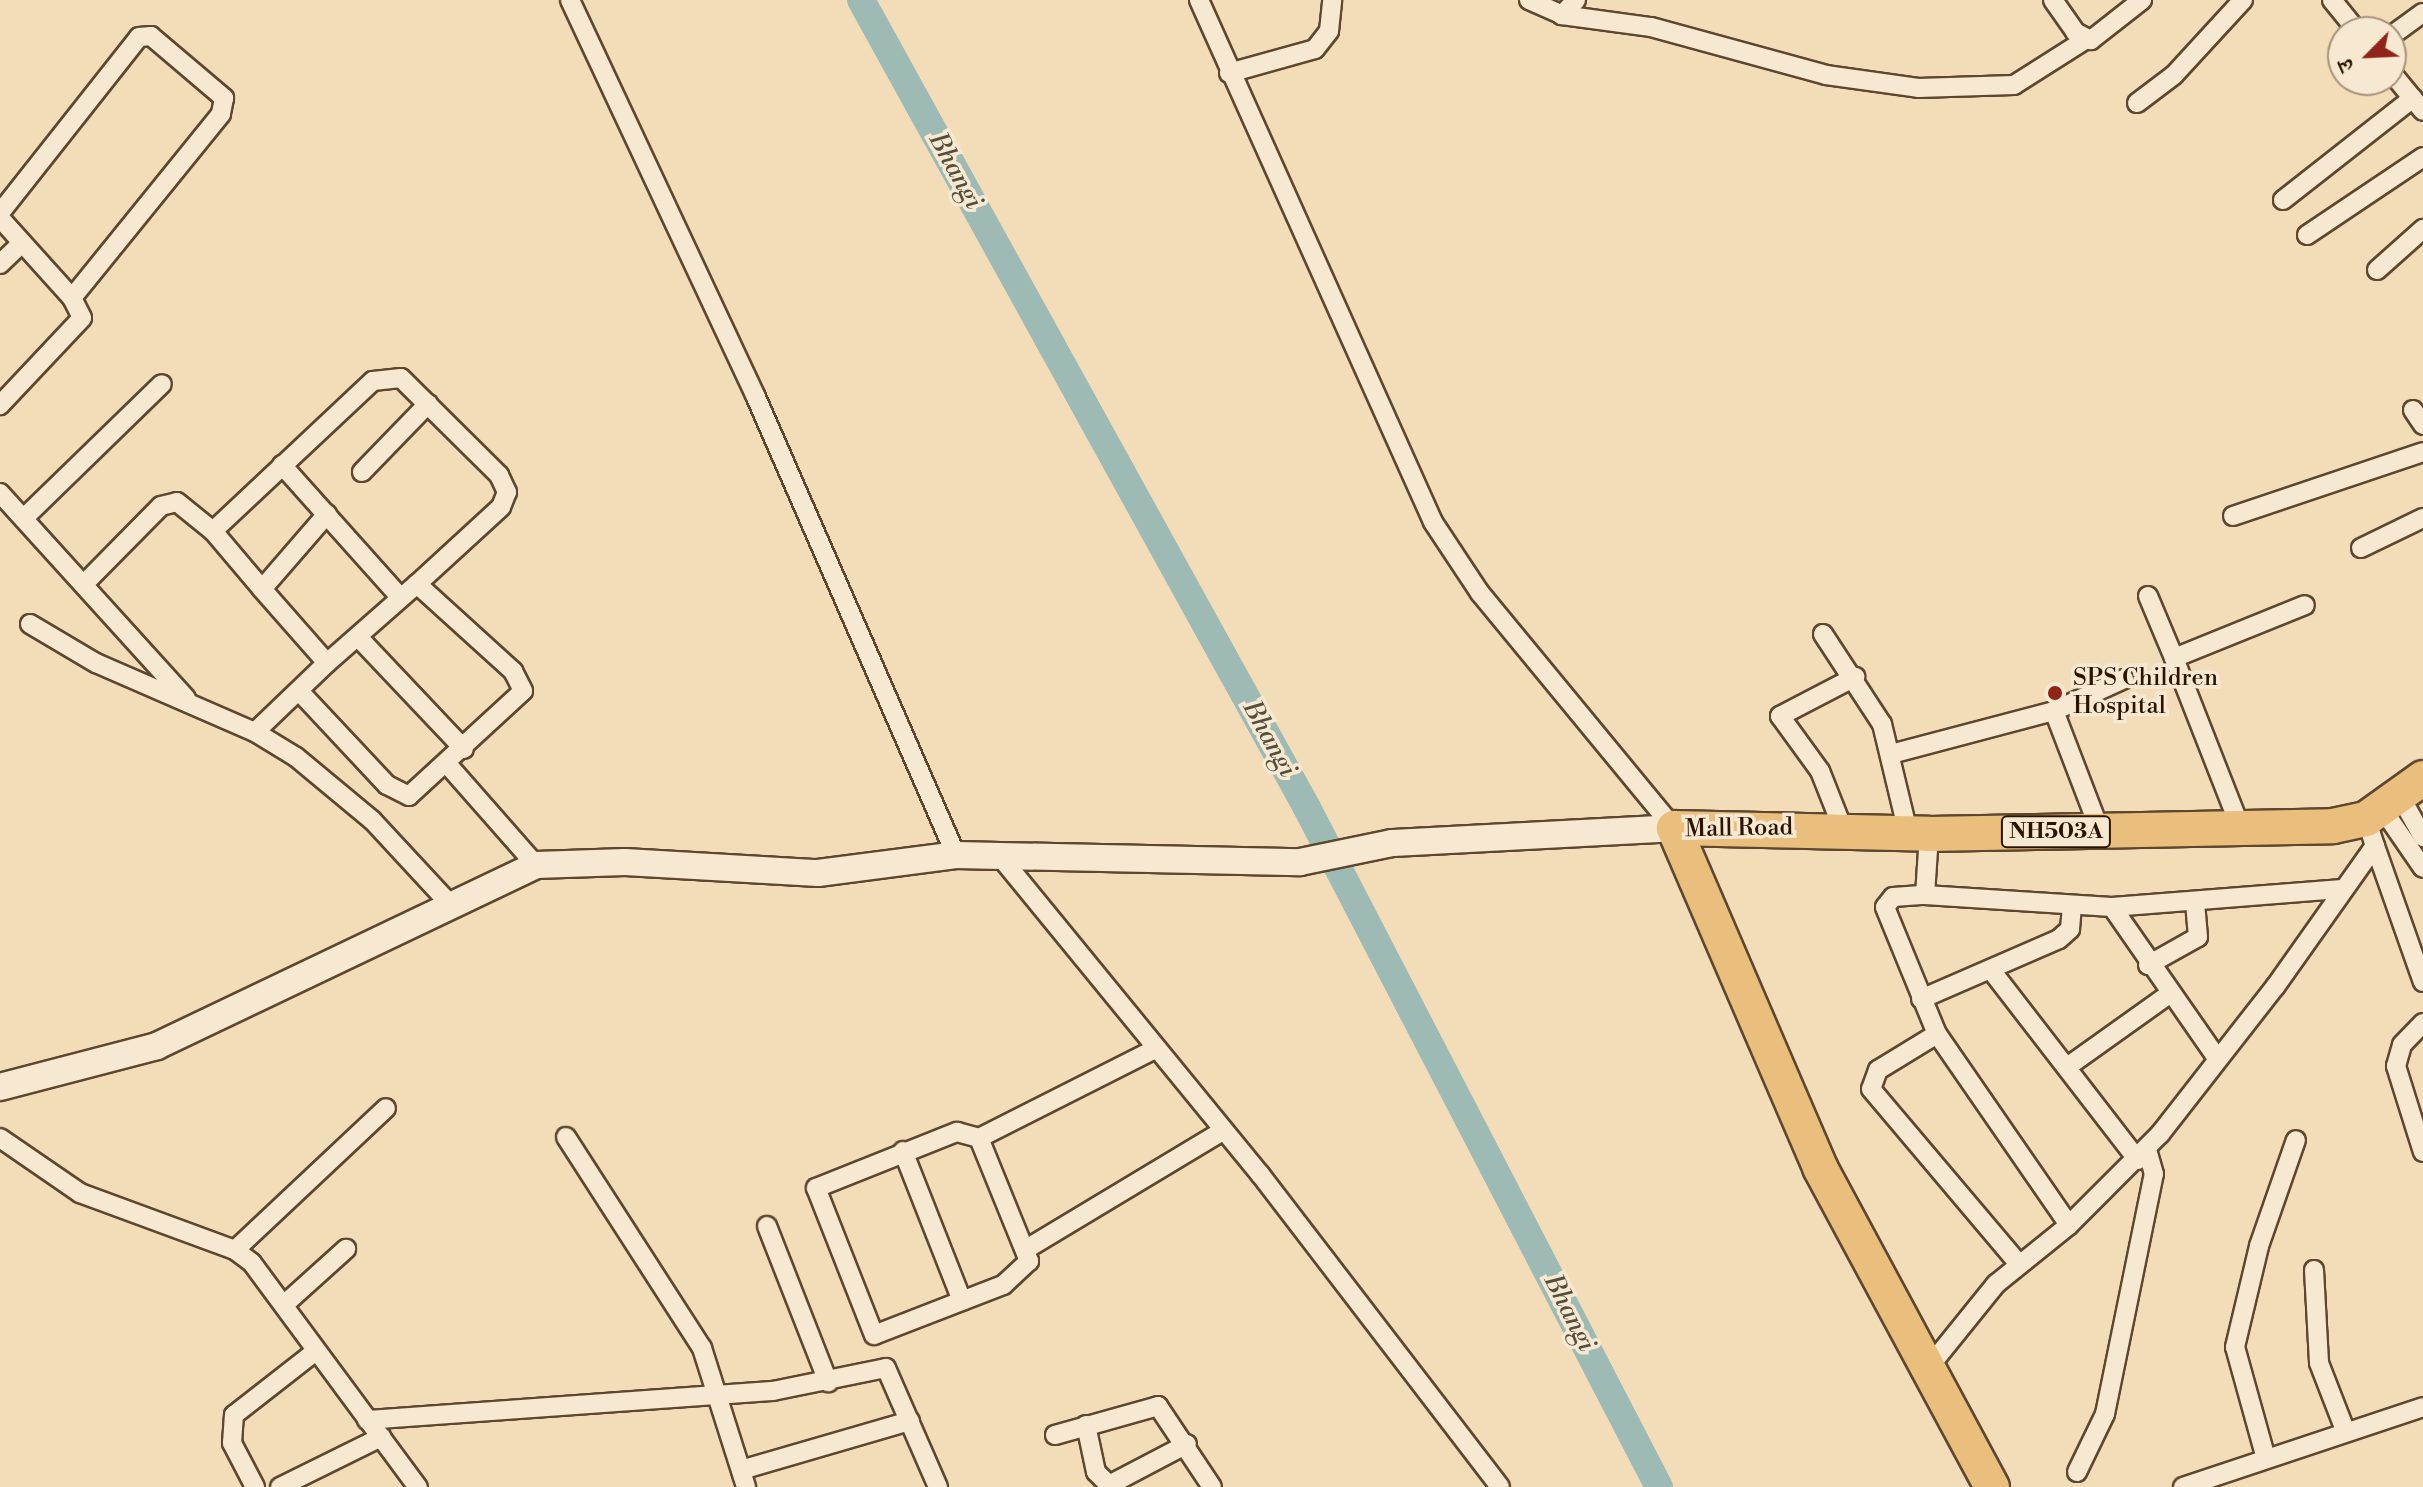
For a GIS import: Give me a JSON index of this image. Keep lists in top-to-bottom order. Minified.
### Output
{"streets":{"highway":["Mall Road","NH503A"]},"water":["Bhangi"],"places":["SPS Children Hospital"],"north":"bottom left"}
